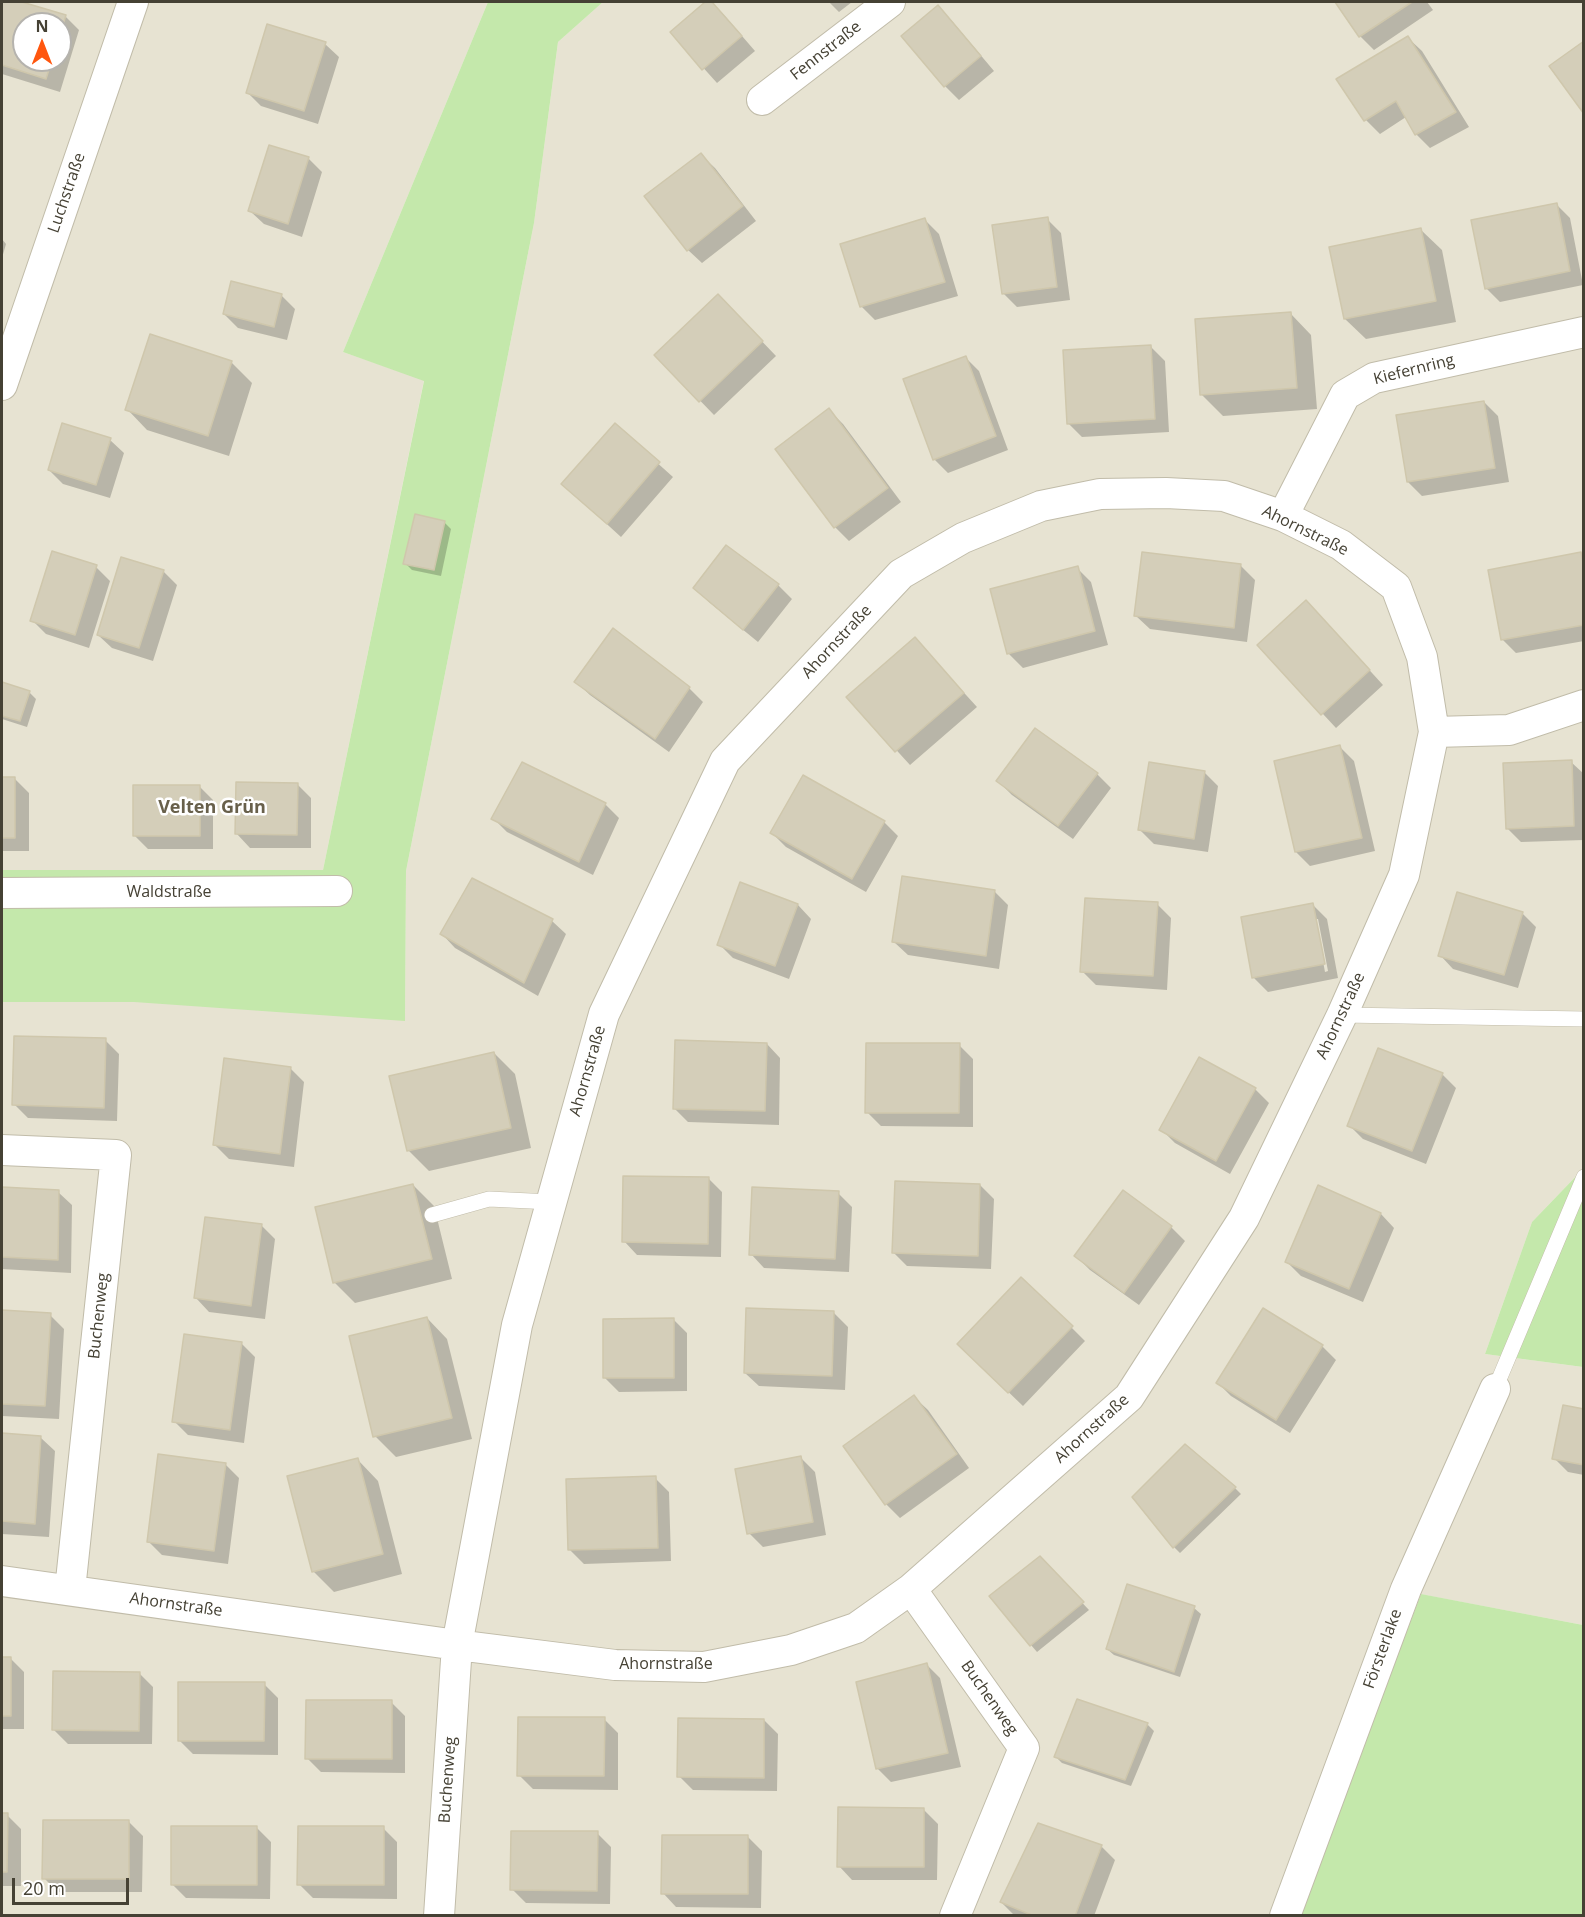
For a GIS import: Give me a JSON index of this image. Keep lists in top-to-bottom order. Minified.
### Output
{"streets":{"street":["Fennstraße","Luchstraße","Kiefernring","Ahornstraße","Waldstraße","Buchenweg","Försterlake"]},"crossings":[["Kiefernring","Ahornstraße"],["Ahornstraße","Buchenweg"]],"districts":["Velten Grün"],"scale_bar":"20 m","north":"top"}
